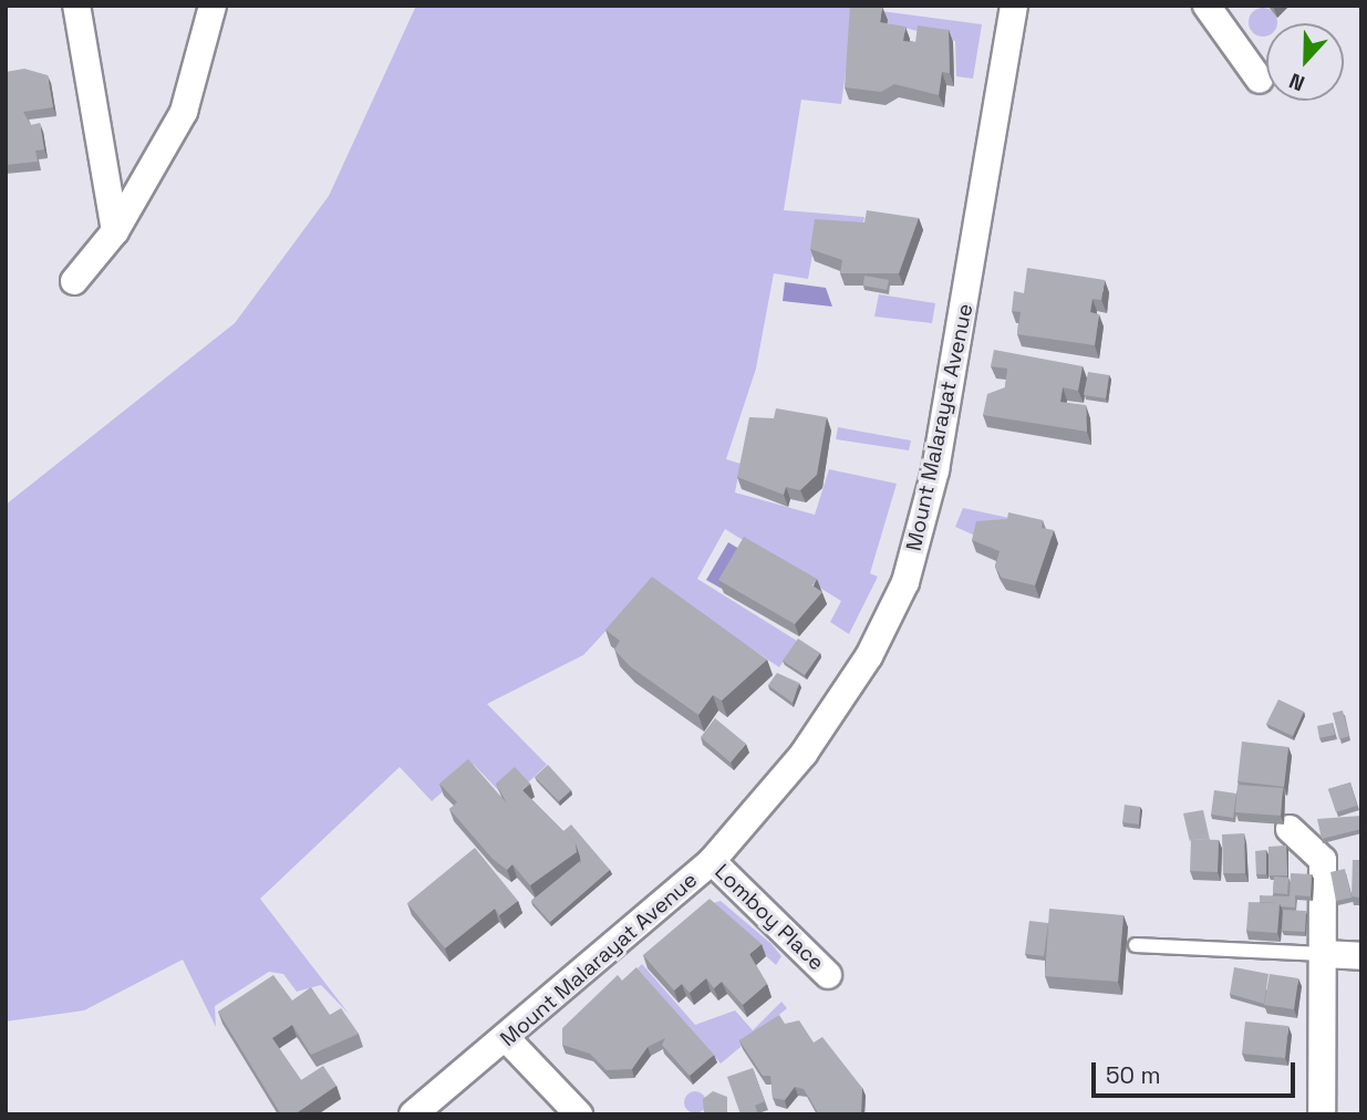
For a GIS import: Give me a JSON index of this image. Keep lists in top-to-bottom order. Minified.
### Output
{"streets":{"street":["Mount Malarayat Avenue","Lomboy Place"]},"crossings":[["Mount Malarayat Avenue","Lomboy Place"]],"scale_bar":"50 m","north":"bottom"}
